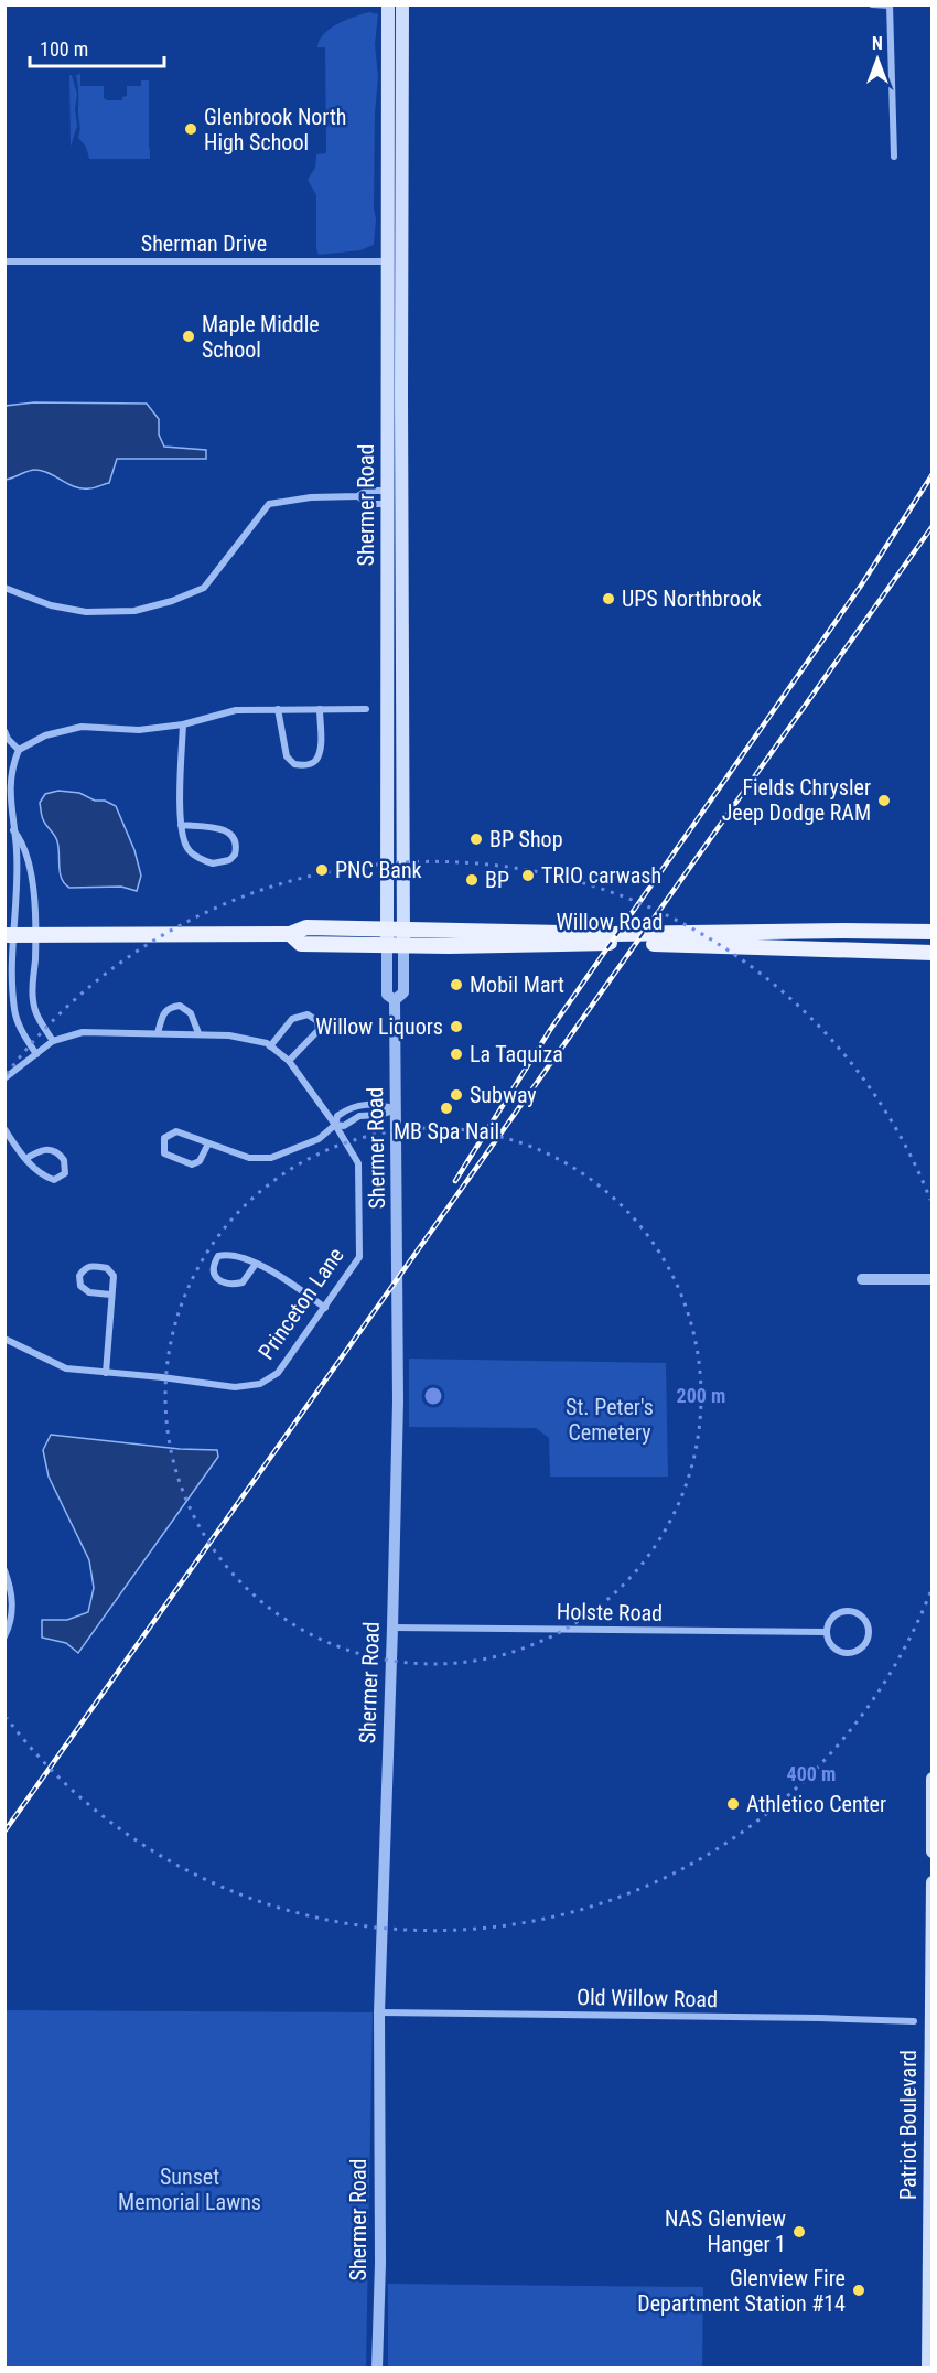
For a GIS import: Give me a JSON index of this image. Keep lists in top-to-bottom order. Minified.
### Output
{"streets":{"main road":["Shermer Road","Willow Road","Patriot Boulevard"],"street":["Sherman Drive","Princeton Lane","Holste Road","Old Willow Road"]},"crossings":[["Sherman Drive","Shermer Road"],["Shermer Road","Willow Road"],["Shermer Road","Holste Road"],["Shermer Road","Old Willow Road"]],"parks":["St. Peter's Cemetery","Sunset Memorial Lawns"],"places":["Glenbrook North High School","Maple Middle School","UPS Northbrook","Fields Chrysler Jeep Dodge RAM","BP Shop","PNC Bank","TRIO carwash","BP","Mobil Mart","Willow Liquors","La Taquiza","Subway","MB Spa Nail","Athletico Center","NAS Glenview Hanger 1","Glenview Fire Department Station #14"],"scale_bar":"100 m","north":"top","rings":["200 m","400 m"]}
